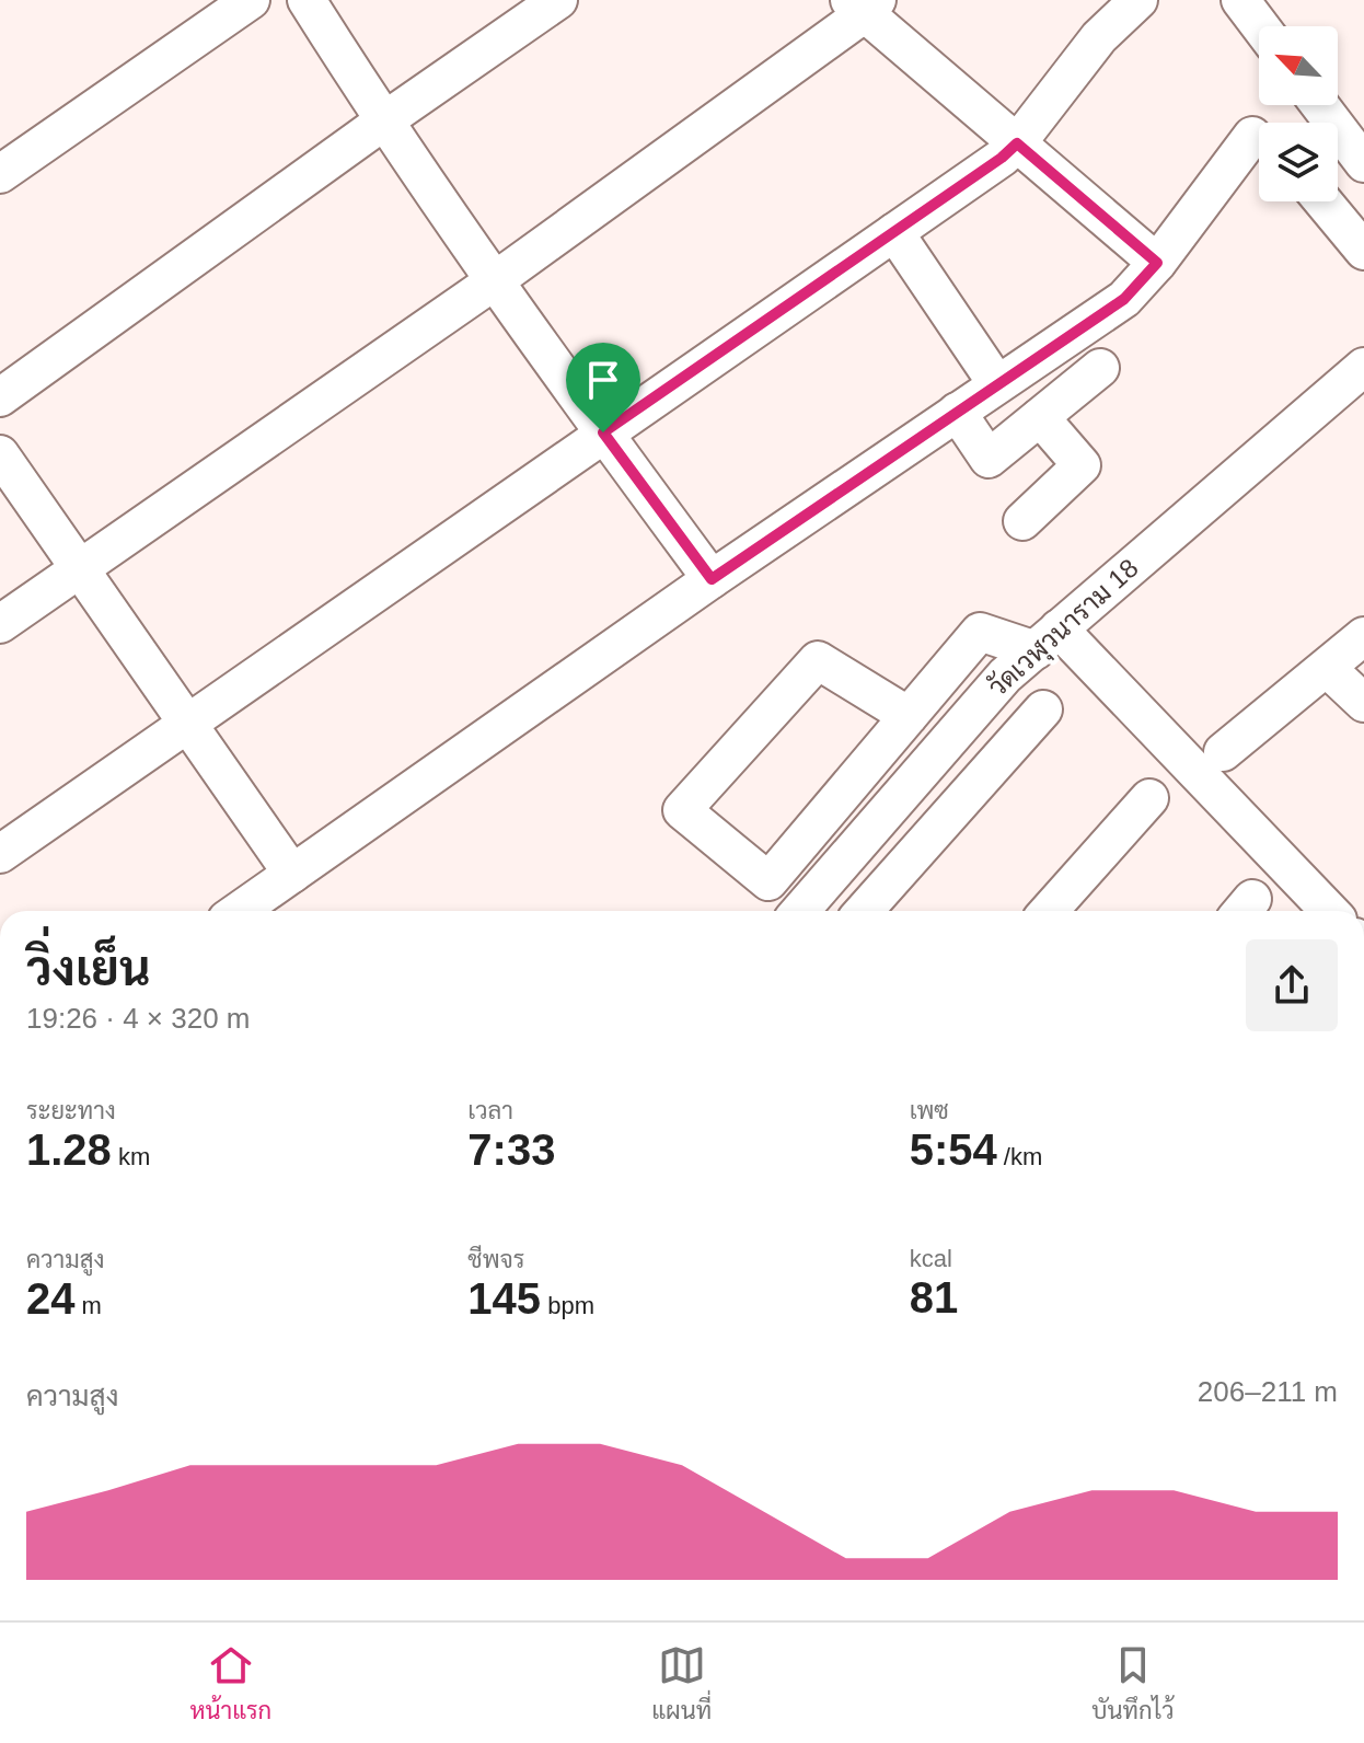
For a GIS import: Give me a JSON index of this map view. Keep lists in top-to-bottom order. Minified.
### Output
{"streets":{"street":["วัดเวฬุวนาราม 18"]},"north":"top left","page":{"heading":["วิ่งเย็น","19:26 · 4 × 320 m"],"stats":[["ระยะทาง","1.28 km"],["เวลา","7:33"],["เพซ","5:54 /km"],["ความสูง","24 m"],["ชีพจร","145 bpm"],["kcal","81"]],"chart":["ความสูง","206–211 m"],"tabs":["หน้าแรก","แผนที่","บันทึกไว้"]}}
